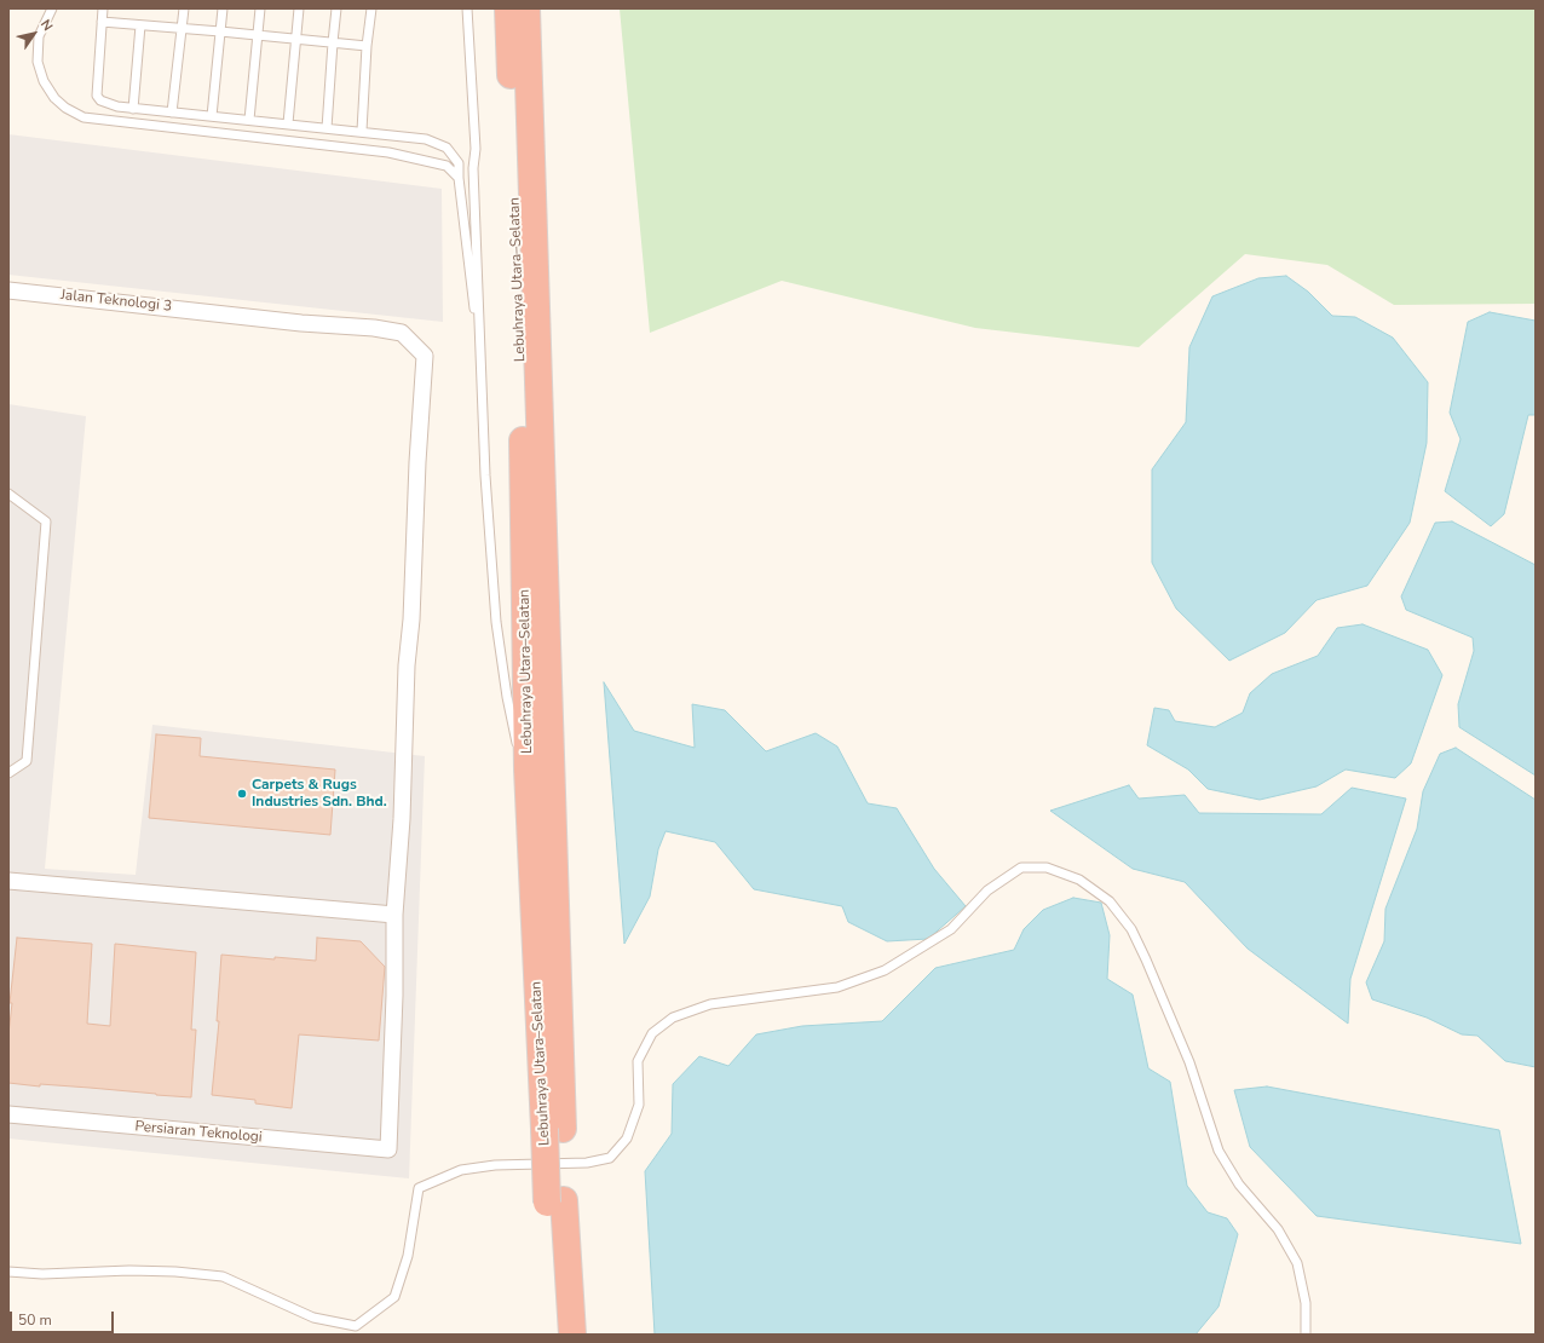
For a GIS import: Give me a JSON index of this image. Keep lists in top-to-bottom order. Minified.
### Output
{"streets":{"highway":["Lebuhraya Utara–Selatan"],"street":["Jalan Teknologi 3","Persiaran Teknologi"]},"crossings":[["Jalan Teknologi 3","Persiaran Teknologi"]],"places":["Carpets & Rugs Industries Sdn. Bhd."],"scale_bar":"50 m","north":"top right"}
